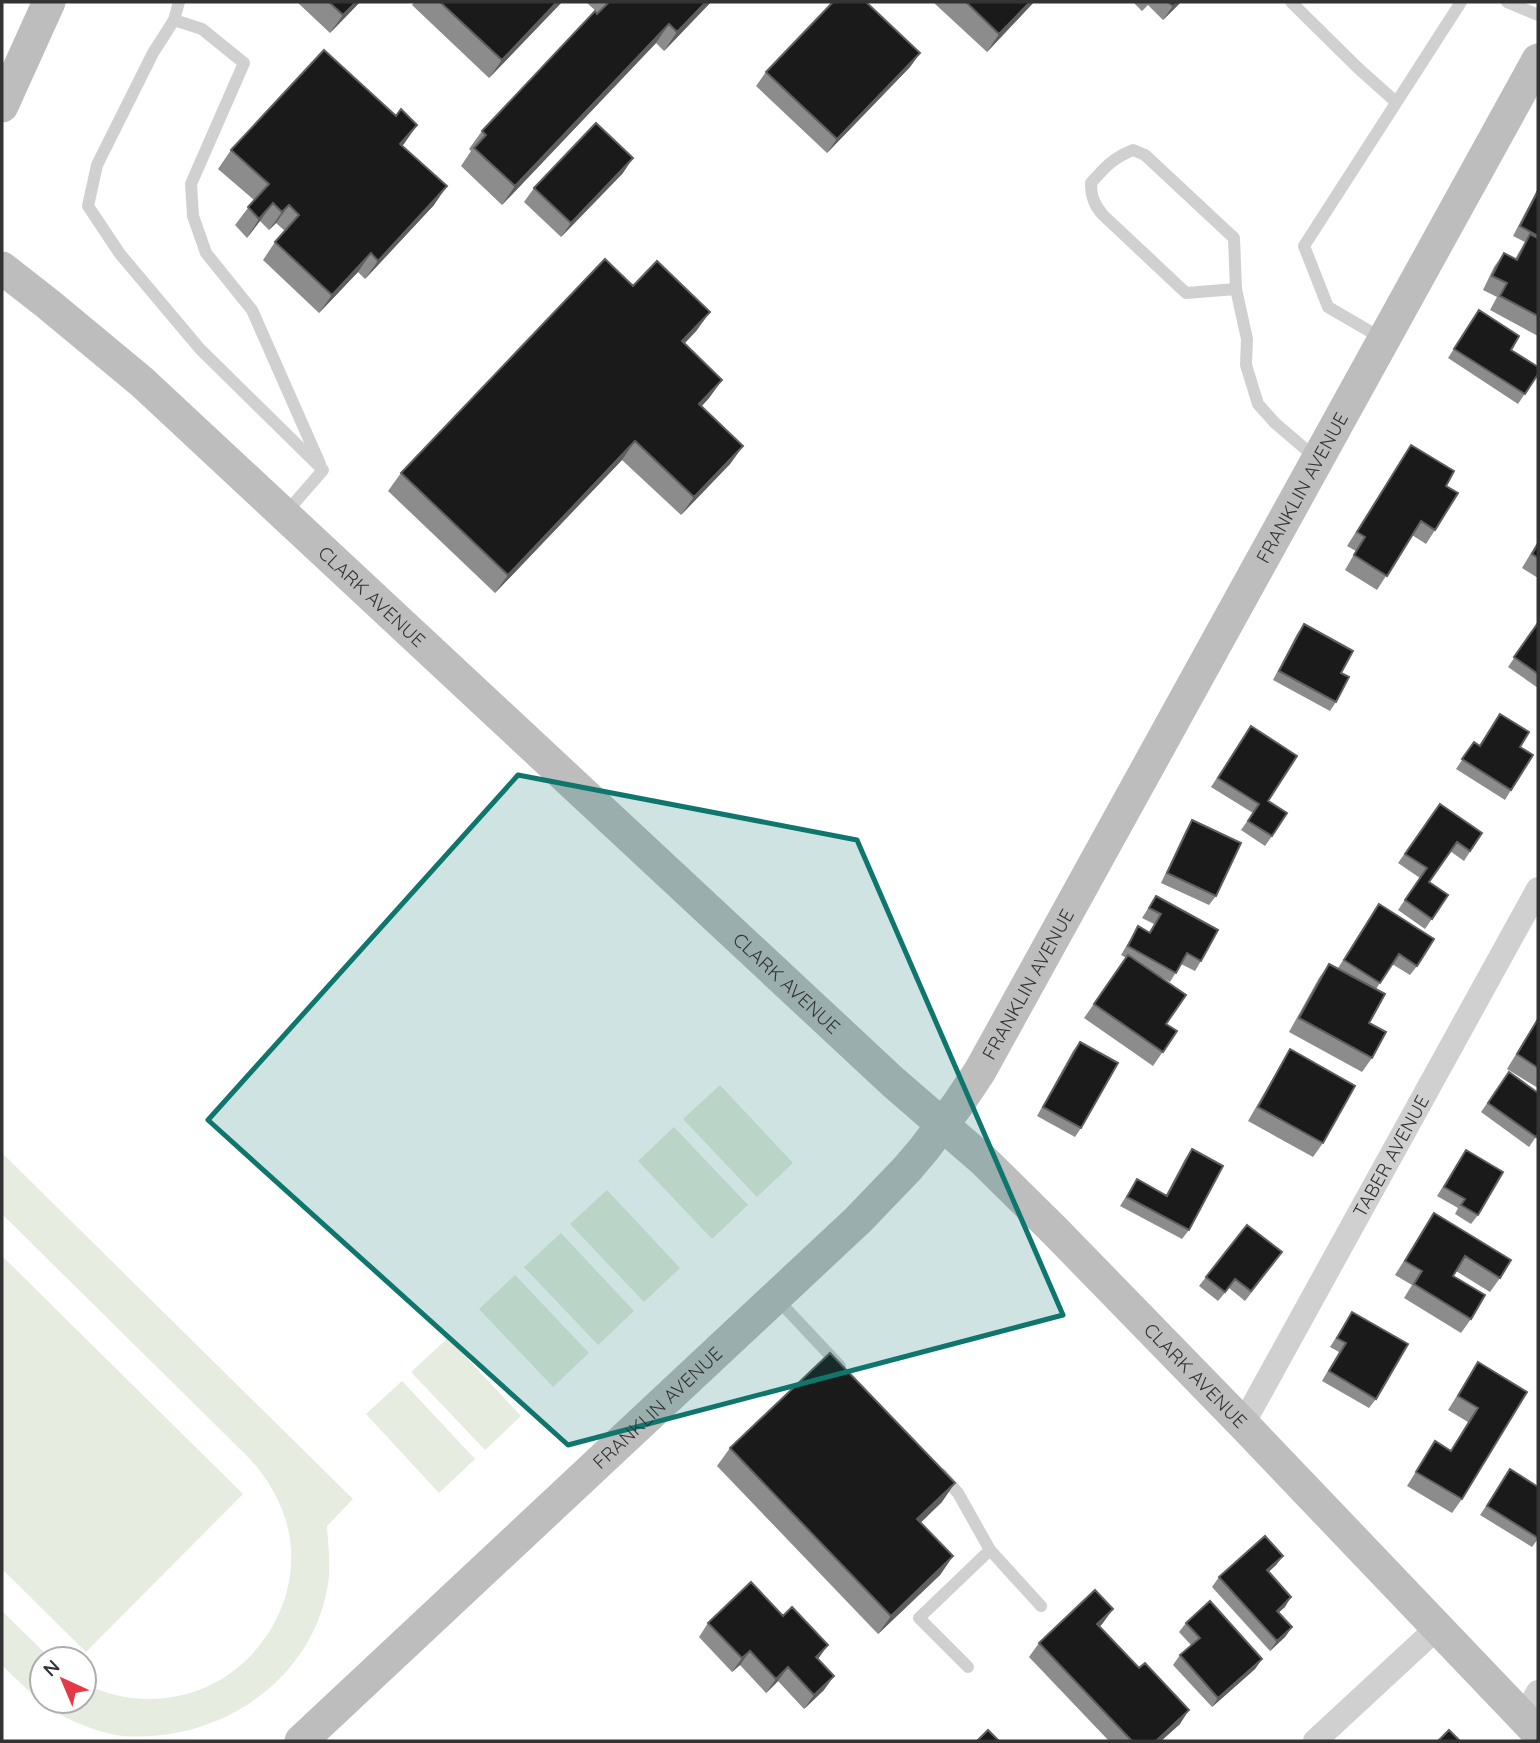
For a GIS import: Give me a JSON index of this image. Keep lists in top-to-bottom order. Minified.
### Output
{"streets":{"street":["FRANKLIN AVENUE","CLARK AVENUE","TABER AVENUE"]},"crossings":[["FRANKLIN AVENUE","CLARK AVENUE"],["CLARK AVENUE","TABER AVENUE"]],"north":"top left"}
